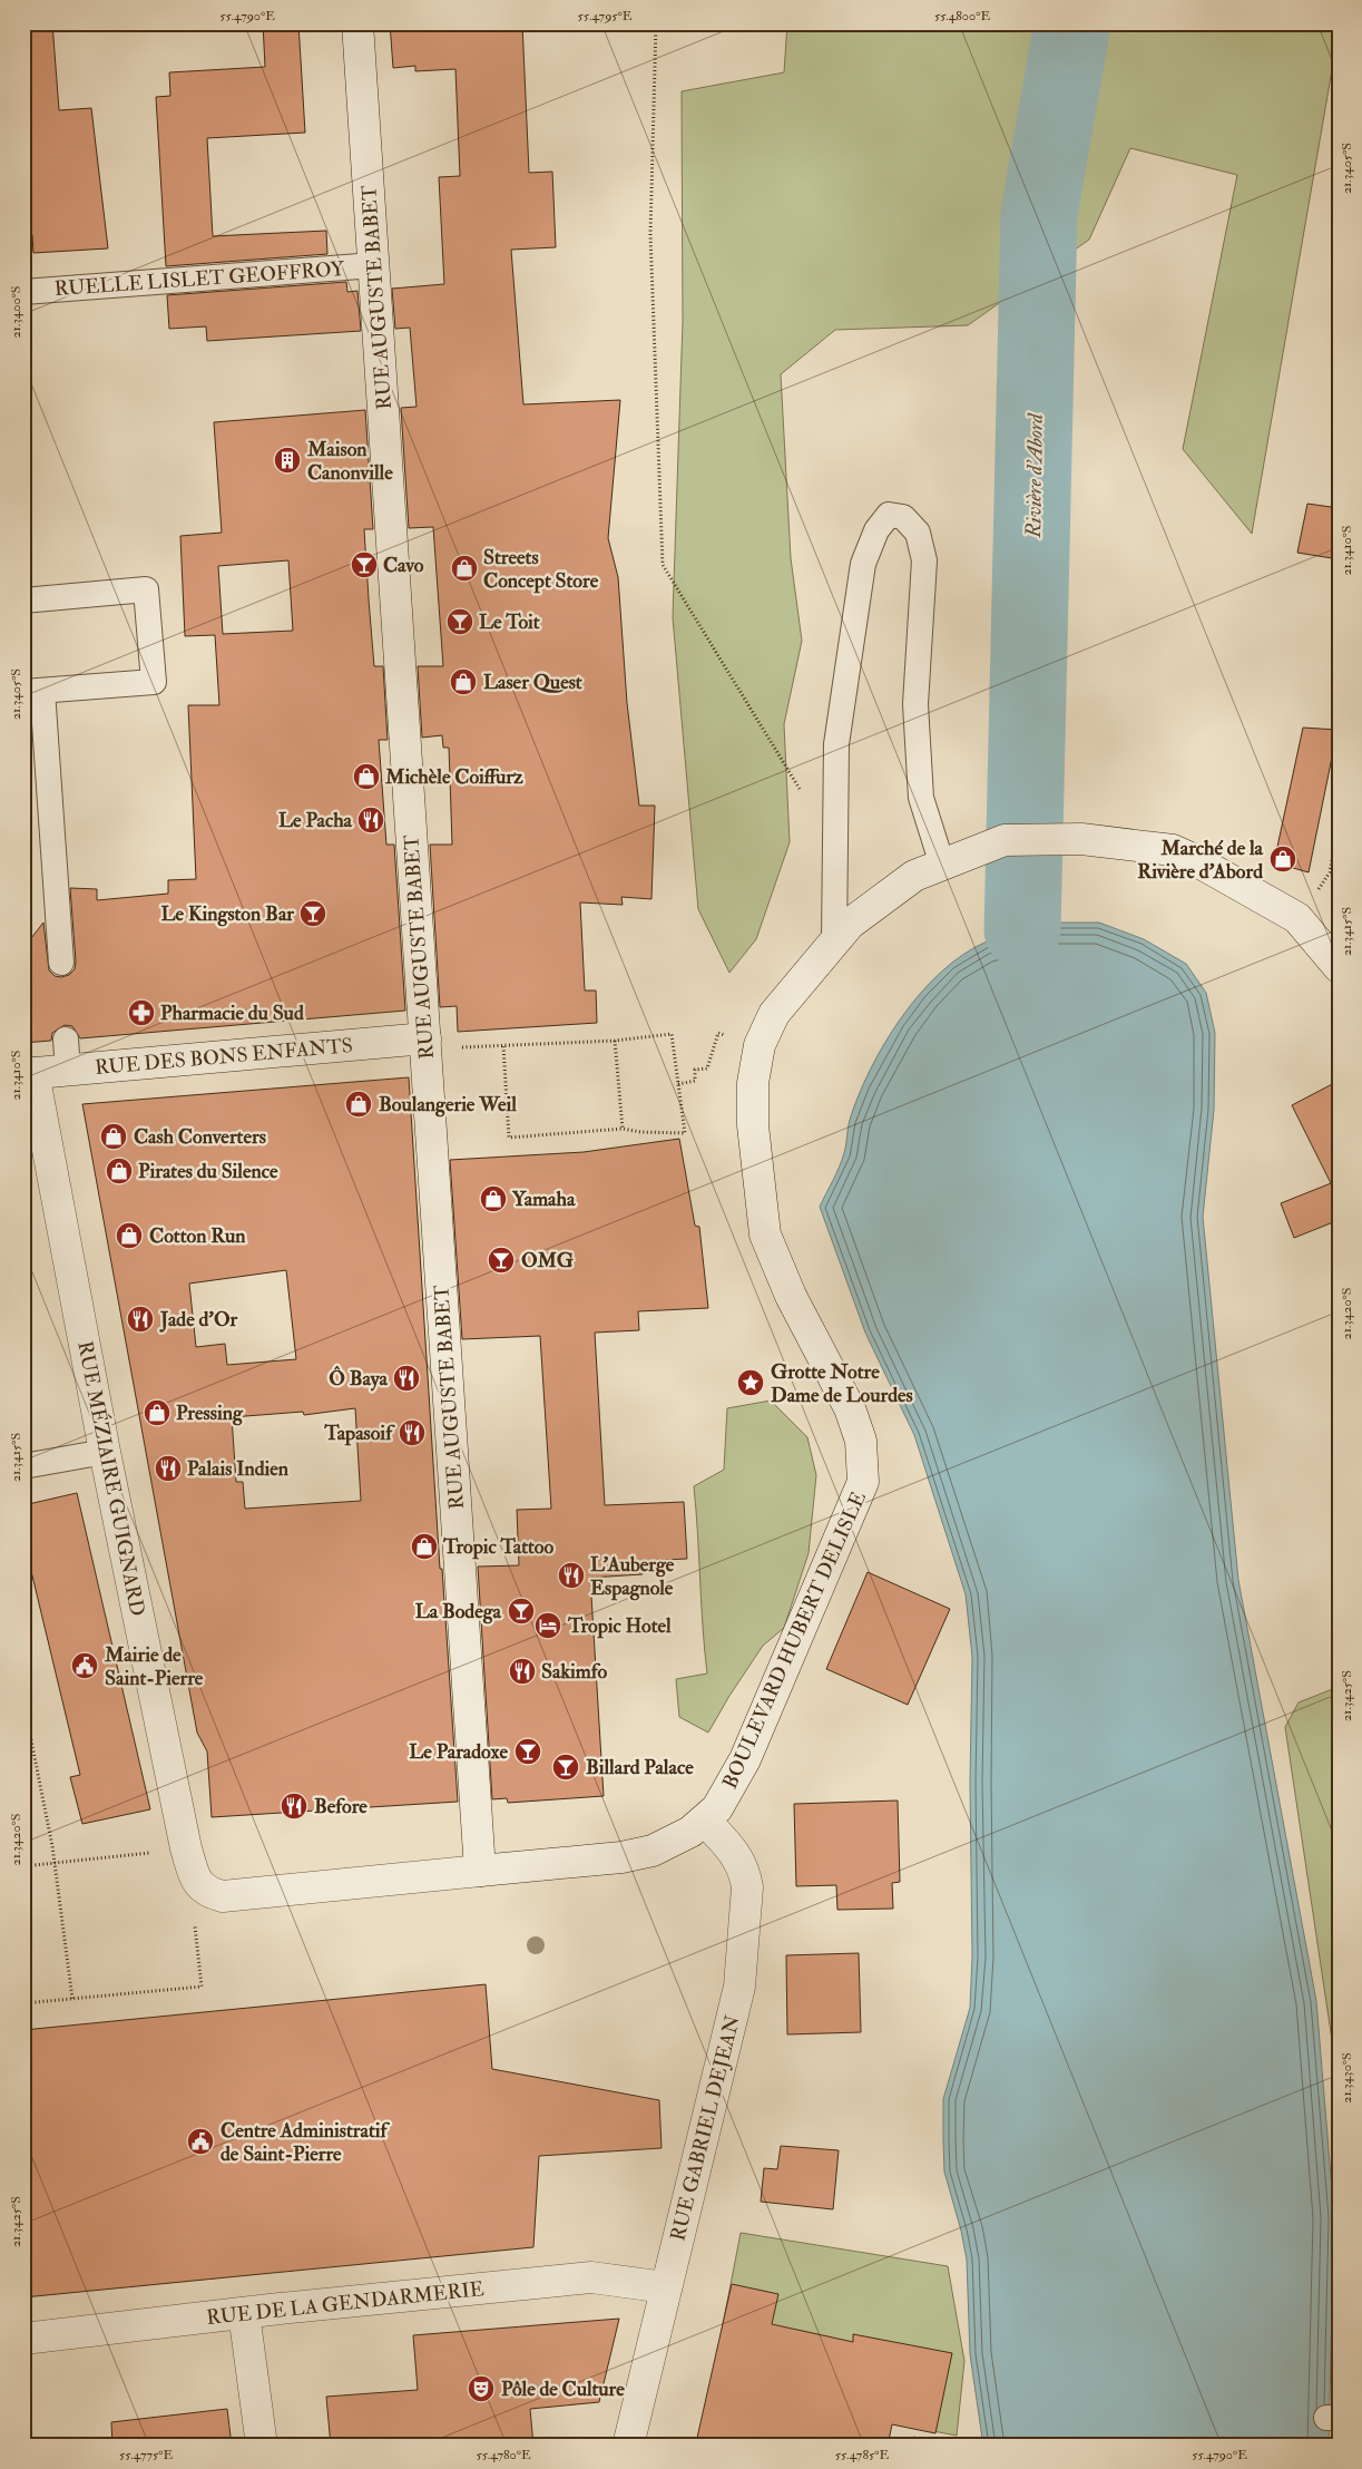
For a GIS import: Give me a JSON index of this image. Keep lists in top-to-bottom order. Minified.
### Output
{"streets":{"street":["RUE AUGUSTE BABET","RUE DES BONS ENFANTS","RUE MÉZIAIRE GUIGNARD","BOULEVARD HUBERT DELISLE","RUE GABRIEL DEJEAN","RUE DE LA GENDARMERIE"],"lane":["RUELLE LISLET GEOFFROY"]},"crossings":[["RUELLE LISLET GEOFFROY","RUE AUGUSTE BABET"],["RUE AUGUSTE BABET","RUE DES BONS ENFANTS"],["RUE AUGUSTE BABET","BOULEVARD HUBERT DELISLE"],["RUE DES BONS ENFANTS","RUE MÉZIAIRE GUIGNARD"],["RUE MÉZIAIRE GUIGNARD","BOULEVARD HUBERT DELISLE"],["BOULEVARD HUBERT DELISLE","RUE GABRIEL DEJEAN"],["RUE GABRIEL DEJEAN","RUE DE LA GENDARMERIE"]],"water":["Rivière d'Abord"],"places":{"building":["Maison Canonville"],"bar":["Cavo","Le Toit","Le Kingston Bar","OMG","La Bodega","Le Paradoxe","Billard Palace"],"shop":["Streets Concept Store","Laser Quest","Michèle Coiffurz","Marché de la Rivière d’Abord","Boulangerie Weil","Cash Converters","Pirates du Silence","Yamaha","Cotton Run","Pressing","Tropic Tattoo"],"restaurant":["Le Pacha","Jade d'Or","Ô Baya","Tapasoif","Palais Indien","L'Auberge Espagnole","Sakimfo","Before"],"pharmacy":["Pharmacie du Sud"],"place":["Grotte Notre Dame de Lourdes"],"hotel":["Tropic Hotel"],"public building":["Mairie de Saint-Pierre","Centre Administratif de Saint-Pierre"],"theatre":["Pôle de Culture"]},"coordinates":["55.4790°E","55.4795°E","55.4800°E","21.3405°S","21.3400°S","21.3410°S","21.3415°S","21.3420°S","21.3425°S","21.3430°S","55.4775°E","55.4780°E","55.4785°E"]}
